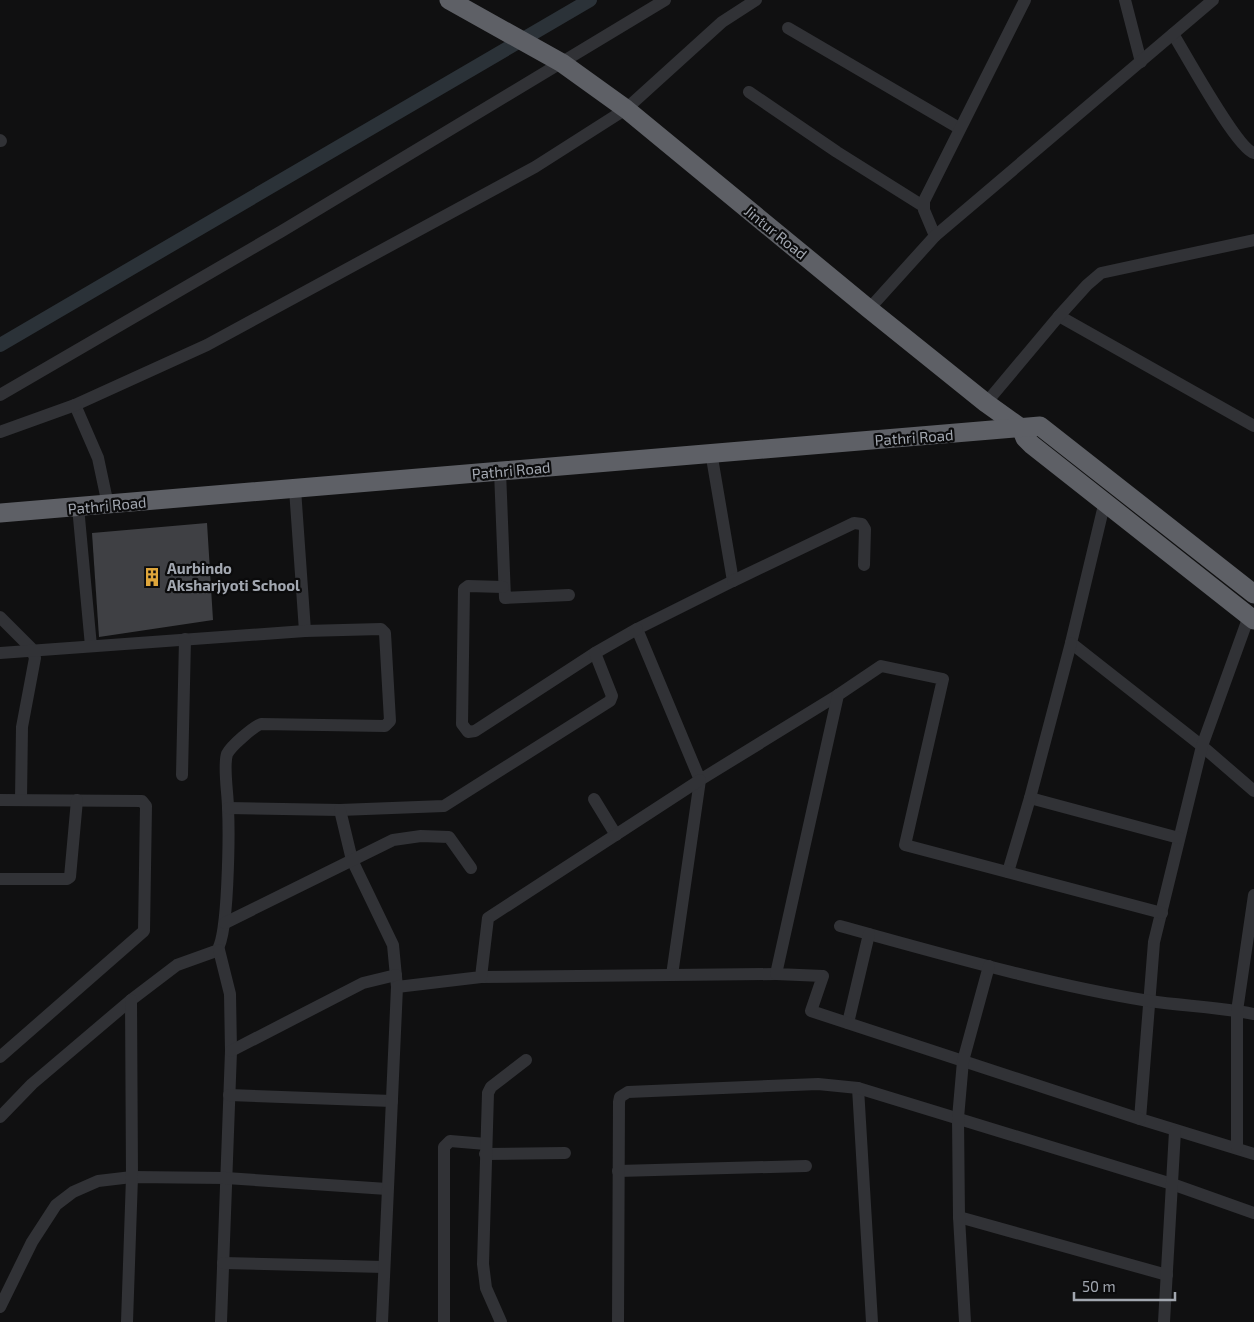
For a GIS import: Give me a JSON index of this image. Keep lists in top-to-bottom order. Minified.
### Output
{"streets":{"highway":["Jintur Road","Pathri Road"]},"crossings":[["Jintur Road","Pathri Road"]],"places":{"building":["Aurbindo Aksharjyoti School"]},"scale_bar":"50 m"}
